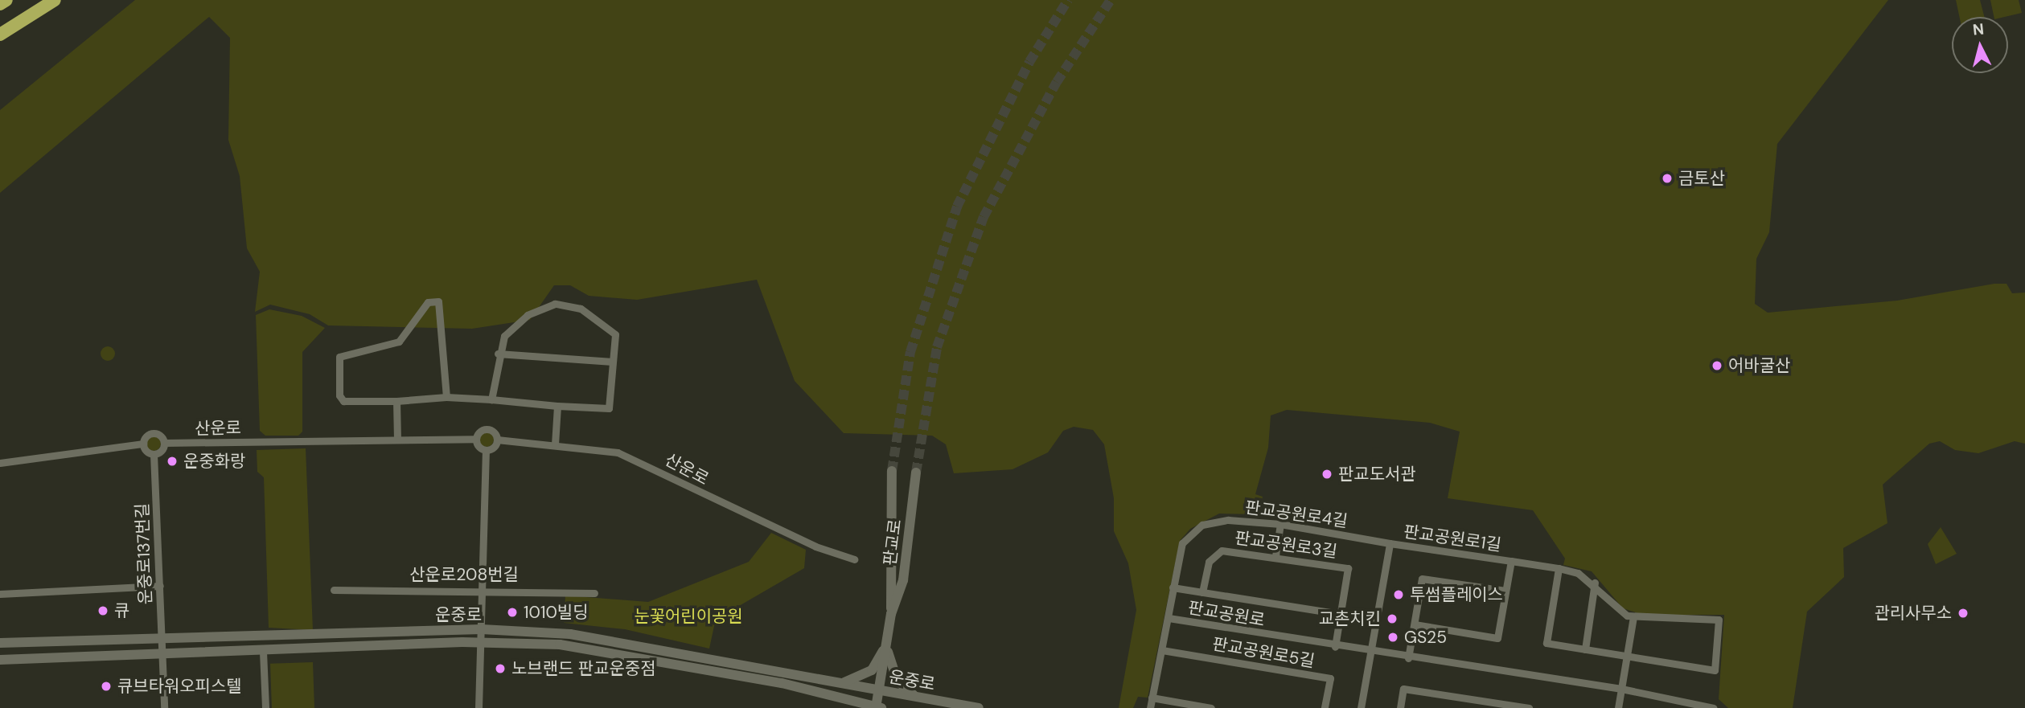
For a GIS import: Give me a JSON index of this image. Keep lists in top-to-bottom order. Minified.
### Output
{"streets":{"main road":["판교로","운중로"],"street":["산운로","판교공원로4길","판교공원로1길","판교공원로3길","운중로137번길","산운로208번길","판교공원로","판교공원로5길"]},"crossings":[["판교공원로4길","판교공원로1길"],["판교공원로4길","판교공원로"],["판교로","운중로"],["판교공원로3길","판교공원로"],["운중로137번길","운중로"],["판교공원로","판교공원로5길"]],"parks":["눈꽃어린이공원"],"places":["금토산","어바굴산","운중화랑","판교도서관","투썸플레이스","큐","1010빌딩","관리사무소","교촌치킨","GS25","노브랜드 판교운중점","큐브타워오피스텔"],"north":"top"}
